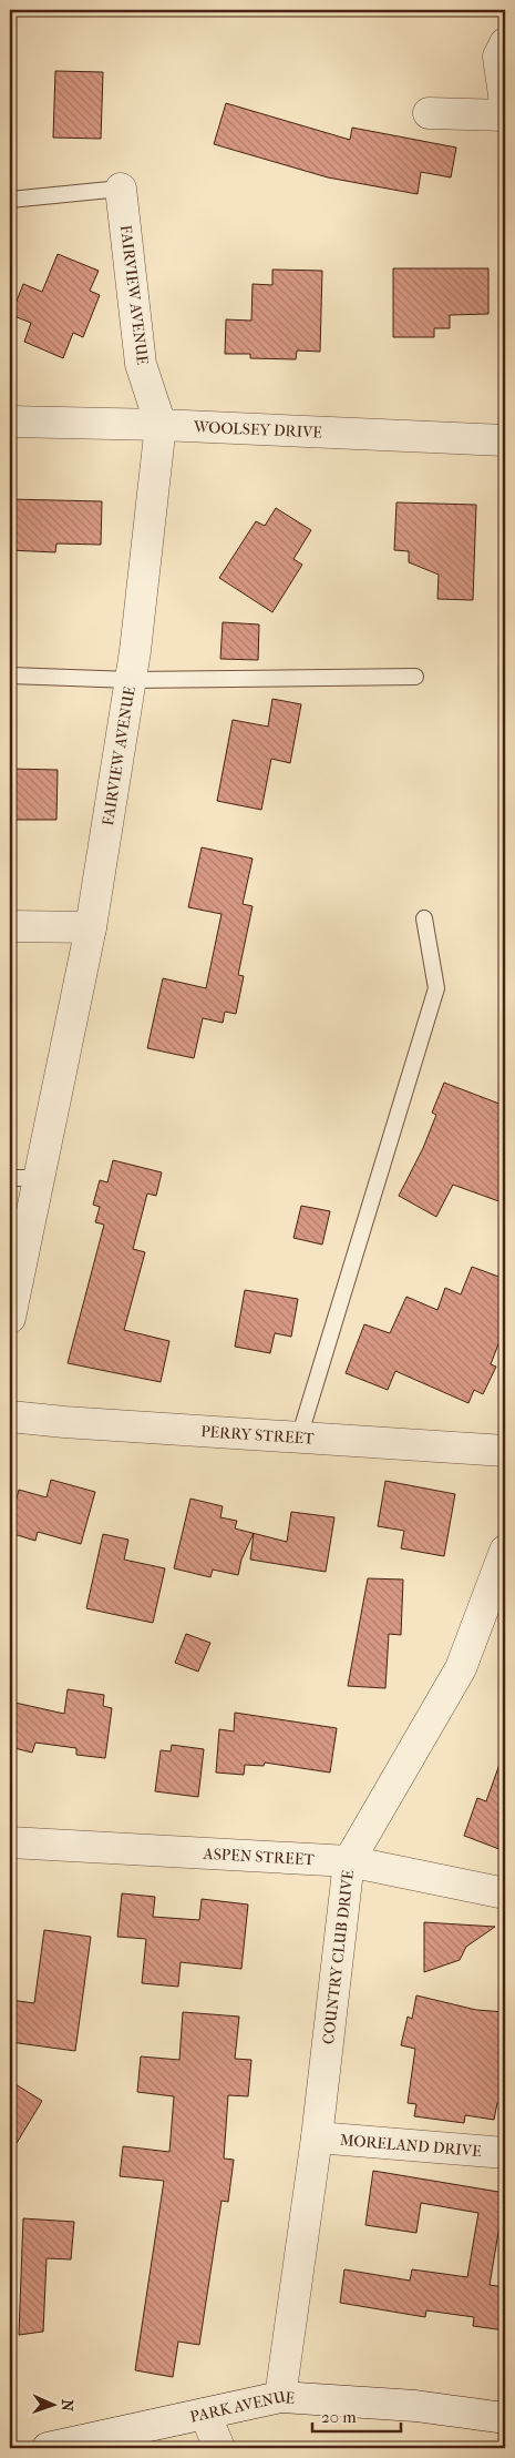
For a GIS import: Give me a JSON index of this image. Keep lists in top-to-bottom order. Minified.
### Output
{"streets":{"street":["FAIRVIEW AVENUE","WOOLSEY DRIVE","PERRY STREET","ASPEN STREET","COUNTRY CLUB DRIVE","MORELAND DRIVE","PARK AVENUE"]},"crossings":[["FAIRVIEW AVENUE","WOOLSEY DRIVE"],["ASPEN STREET","COUNTRY CLUB DRIVE"],["COUNTRY CLUB DRIVE","MORELAND DRIVE"],["COUNTRY CLUB DRIVE","PARK AVENUE"]],"scale_bar":"20 m","north":"right"}
